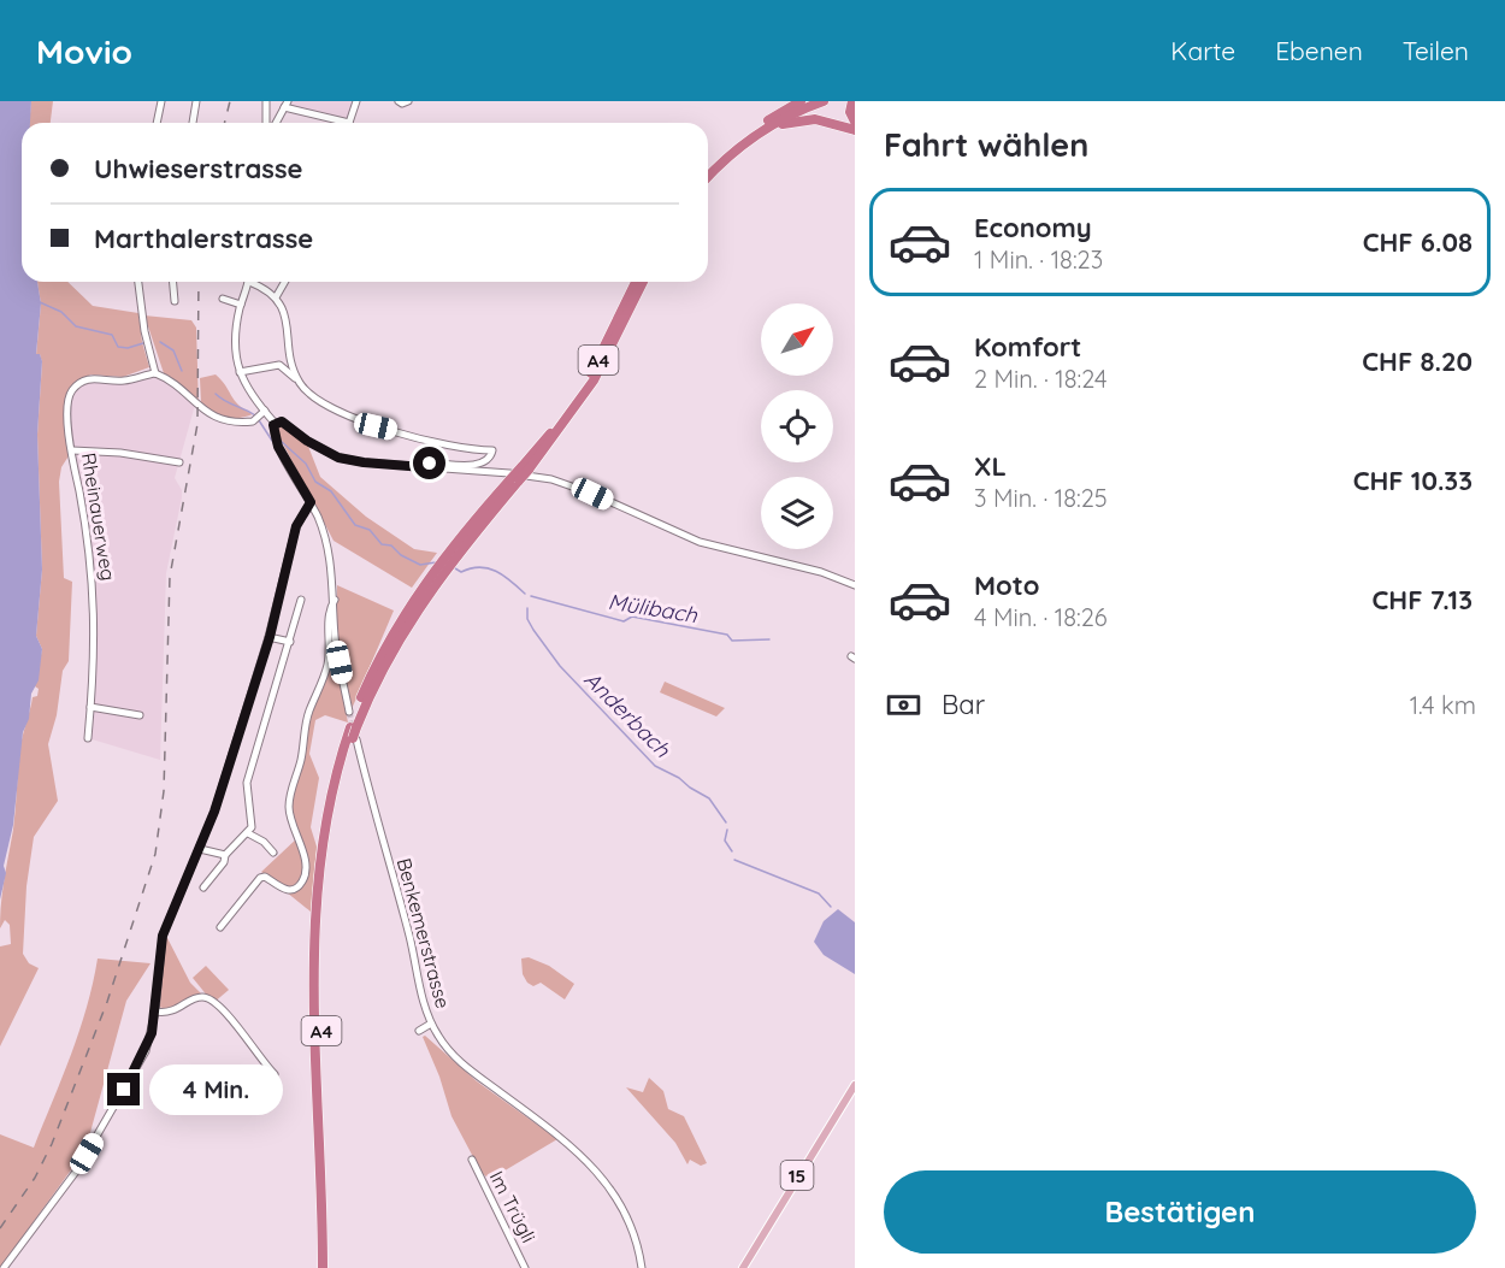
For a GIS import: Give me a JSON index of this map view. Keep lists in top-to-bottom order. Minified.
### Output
{"streets":{"highway":["A4"],"main road":["15"],"street":["Rheinauerweg","Benkemerstrasse","Im Trügli"]},"crossings":[["A4","Benkemerstrasse"]],"water":["Mülibach","Anderbach"],"north":"top right","page":{"header":"Movio","nav":["Karte","Ebenen","Teilen"],"heading":"Fahrt wählen","banner":["Uhwieserstrasse","Marthalerstrasse"],"list":[{"name":"Economy","note":"1 Min. · 18:23","value":"CHF 6.08"},{"name":"Komfort","note":"2 Min. · 18:24","value":"CHF 8.20"},{"name":"XL","note":"3 Min. · 18:25","value":"CHF 10.33"},{"name":"Moto","note":"4 Min. · 18:26","value":"CHF 7.13"}],"pay":["Bar","1.4 km"],"bubble":"4 Min.","buttons":"Bestätigen"}}
